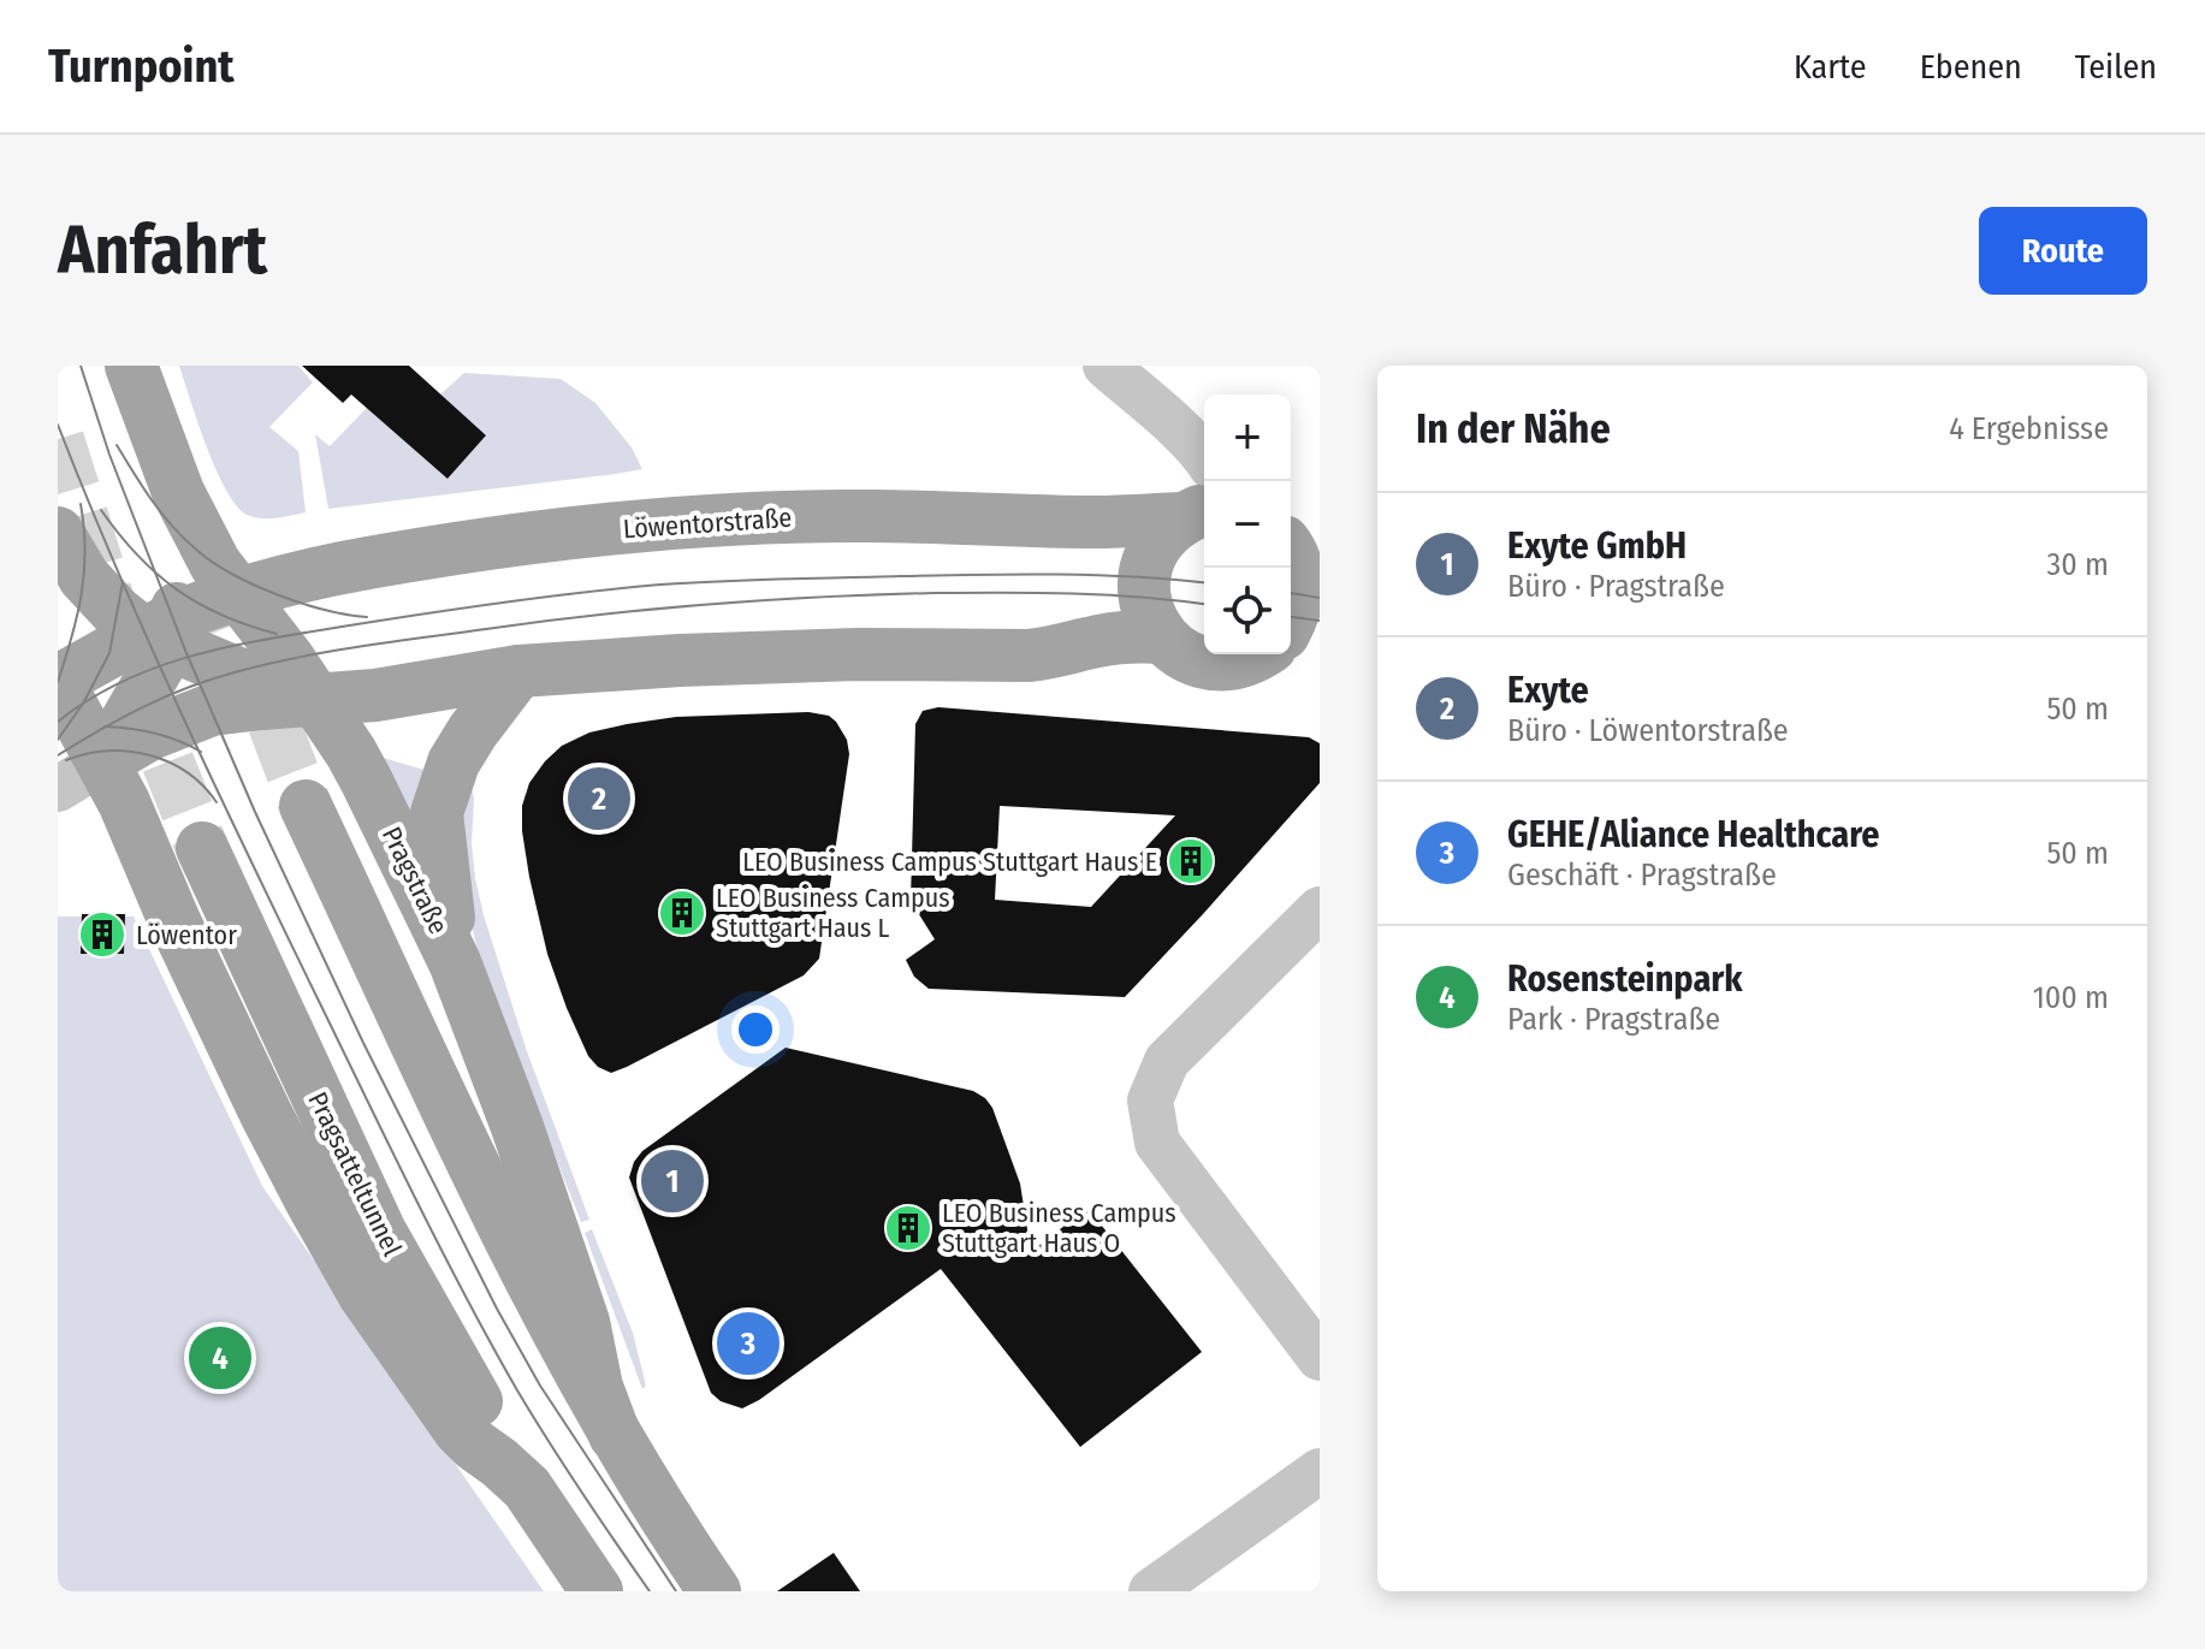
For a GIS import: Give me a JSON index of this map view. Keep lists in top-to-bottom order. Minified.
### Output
{"streets":{"main road":["Löwentorstraße","Pragstraße","Pragsatteltunnel"]},"crossings":[["Löwentorstraße","Pragstraße"]],"places":{"building":["LEO Business Campus Stuttgart Haus E","LEO Business Campus Stuttgart Haus L","Löwentor","LEO Business Campus Stuttgart Haus O"]},"page":{"header":"Turnpoint","nav":["Karte","Ebenen","Teilen"],"buttons":"Route","title":"Anfahrt","heading":["In der Nähe","4 Ergebnisse"],"map_buttons":["+","−"],"list":[{"mark":"1","name":"Exyte GmbH","note":"Büro · Pragstraße","value":"30 m"},{"mark":"2","name":"Exyte","note":"Büro · Löwentorstraße","value":"50 m"},{"mark":"3","name":"GEHE/Aliance Healthcare","note":"Geschäft · Pragstraße","value":"50 m"},{"mark":"4","name":"Rosensteinpark","note":"Park · Pragstraße","value":"100 m"}],"pins":["2","1","3","4"]}}
